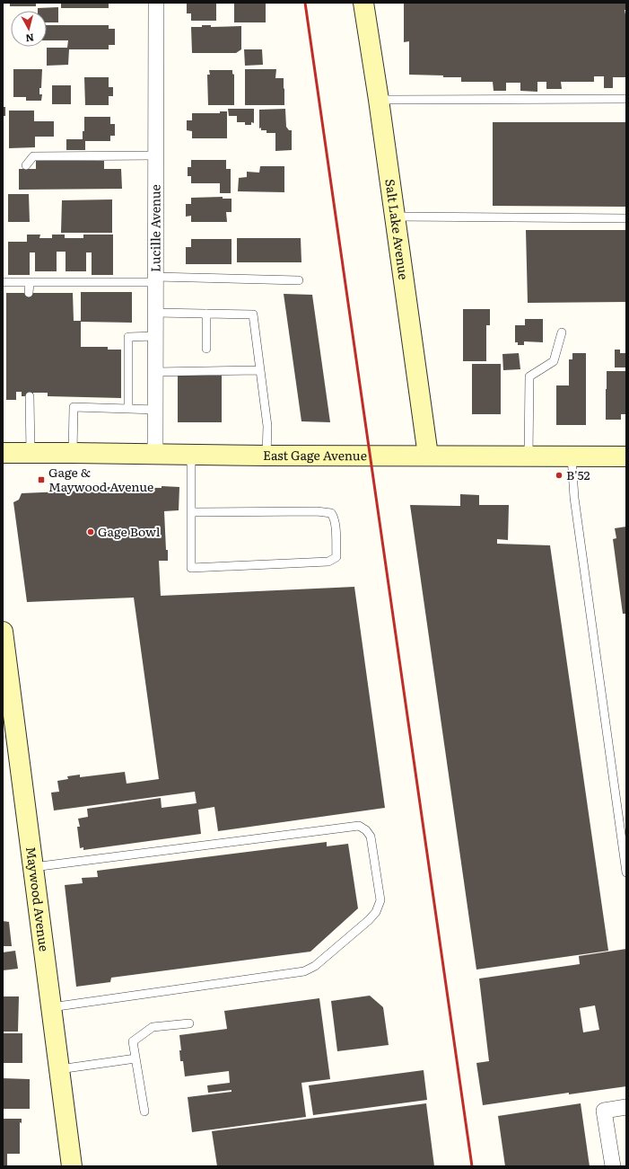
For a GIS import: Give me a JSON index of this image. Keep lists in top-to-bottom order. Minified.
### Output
{"streets":{"street":["Lucille Avenue","Salt Lake Avenue","East Gage Avenue","Maywood Avenue"]},"crossings":[["Lucille Avenue","East Gage Avenue"],["Salt Lake Avenue","East Gage Avenue"]],"places":{"other":["B'52","Gage Bowl"],"transit":["Gage & Maywood Avenue"]},"north":"bottom"}
